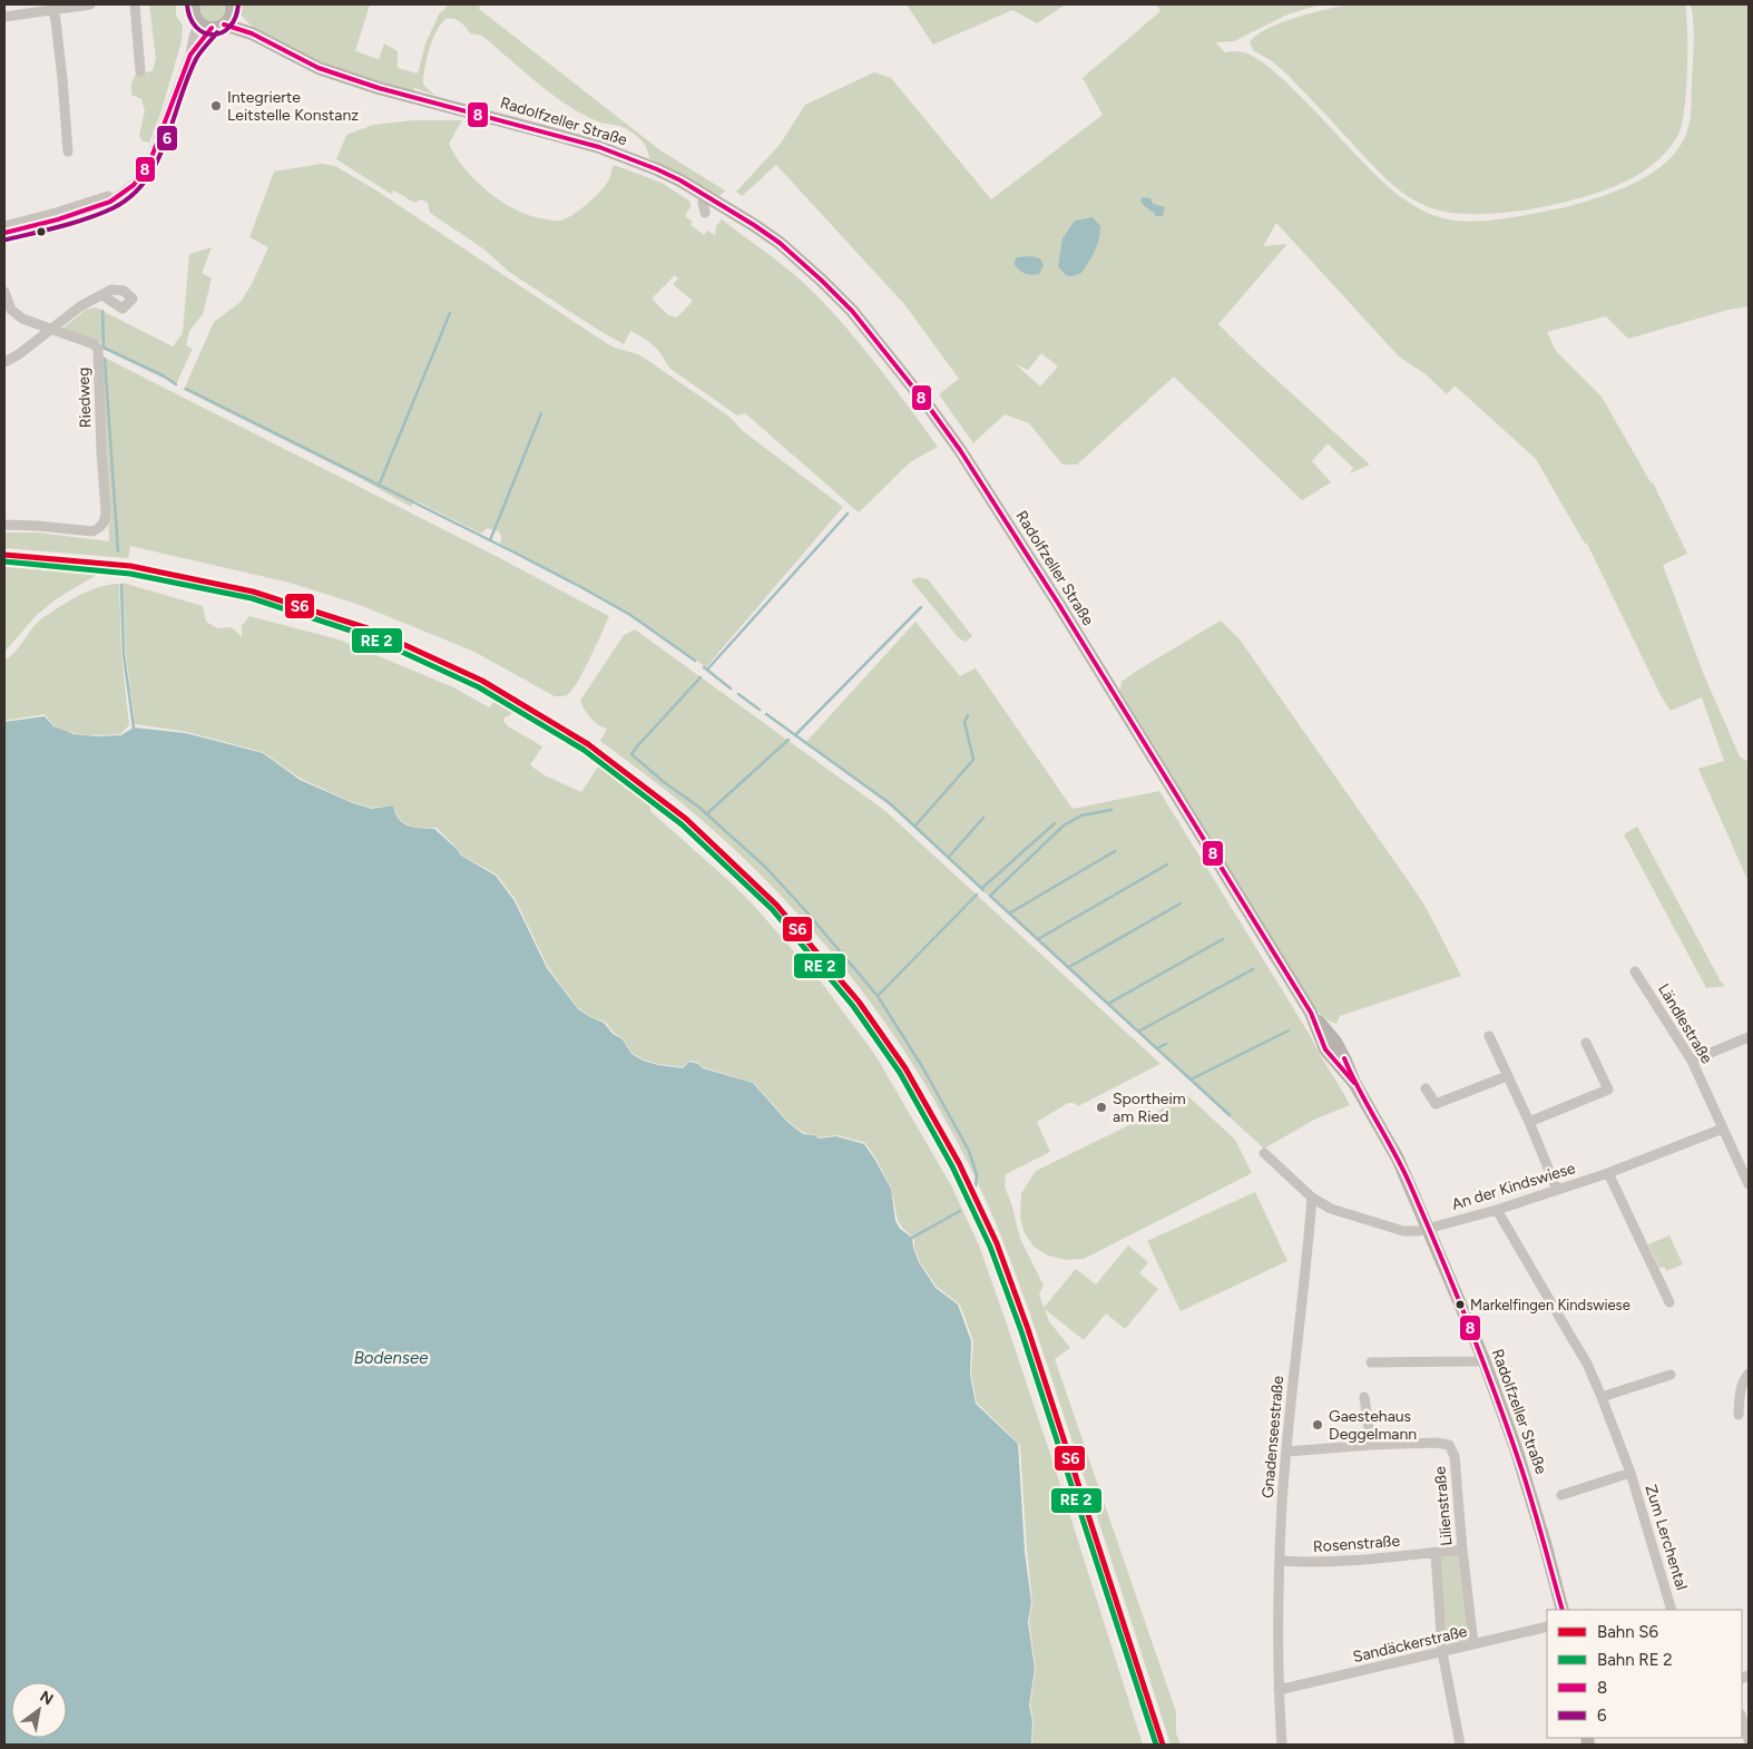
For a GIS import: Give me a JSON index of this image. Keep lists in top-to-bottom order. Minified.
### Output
{"streets":{"street":["Radolfzeller Straße","Riedweg","Ländlestraße","An der Kindswiese","Gnadenseestraße","Lilienstraße","Zum Lerchental","Rosenstraße","Sandäckerstraße"]},"crossings":[["Radolfzeller Straße","An der Kindswiese"],["Ländlestraße","An der Kindswiese"],["An der Kindswiese","Zum Lerchental"],["Gnadenseestraße","Lilienstraße"],["Gnadenseestraße","Rosenstraße"],["Gnadenseestraße","Sandäckerstraße"],["Lilienstraße","Rosenstraße"],["Lilienstraße","Sandäckerstraße"]],"water":["Bodensee"],"places":["Integrierte Leitstelle Konstanz","Sportheim am Ried","Markelfingen Kindswiese","Gaestehaus Deggelmann"],"lines":["transit line 6","transit line 8","rail line S6"],"legend":["Bahn S6","Bahn RE 2","8","6"],"north":"top right"}
